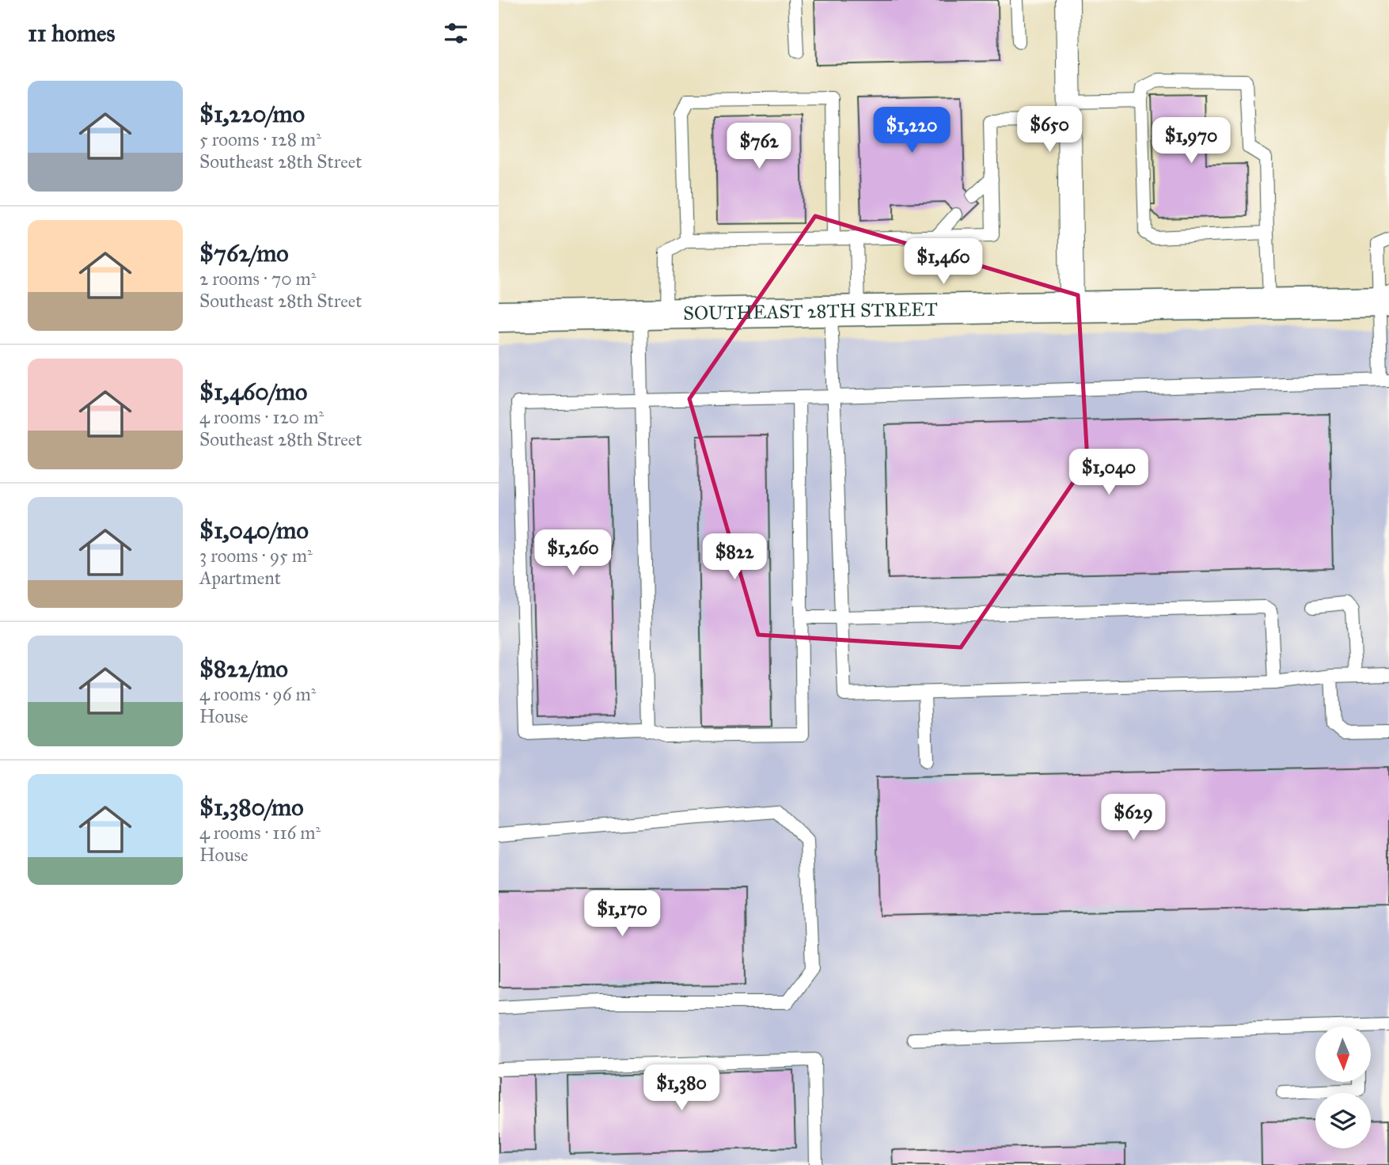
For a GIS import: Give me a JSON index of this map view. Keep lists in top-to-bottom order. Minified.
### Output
{"streets":{"main road":["SOUTHEAST 28TH STREET"]},"north":"bottom","page":{"heading":"11 homes","list":[{"name":"$1,220/mo","note":"5 rooms · 128 m² · Southeast 28th Street"},{"name":"$762/mo","note":"2 rooms · 70 m² · Southeast 28th Street"},{"name":"$1,460/mo","note":"4 rooms · 120 m² · Southeast 28th Street"},{"name":"$1,040/mo","note":"3 rooms · 95 m² · Apartment"},{"name":"$822/mo","note":"4 rooms · 96 m² · House"},{"name":"$1,380/mo","note":"4 rooms · 116 m² · House"}],"price":["$650","$1,220","$1,970","$762","$1,460","$1,040","$1,260","$822","$629","$1,170","$1,380"]}}
